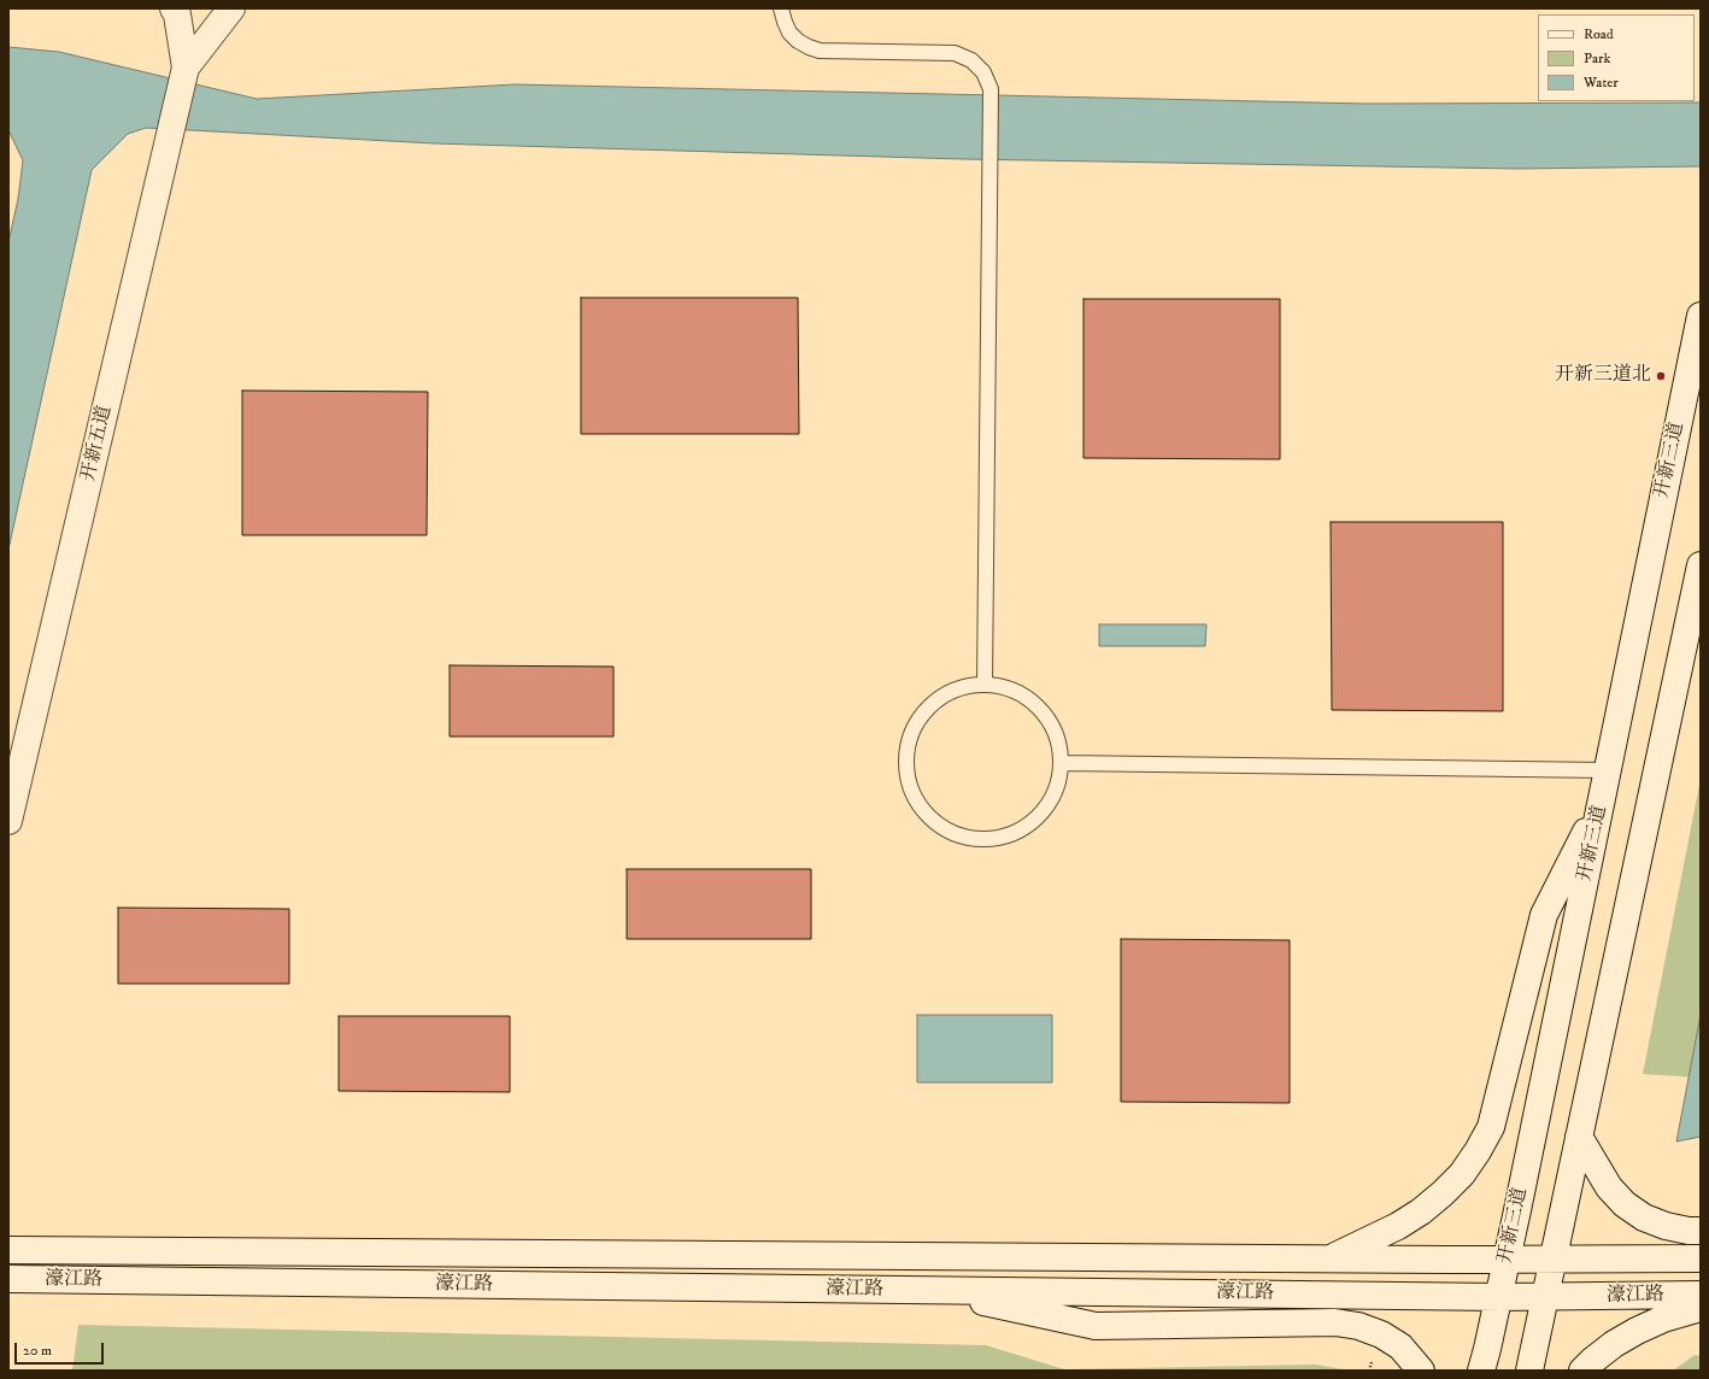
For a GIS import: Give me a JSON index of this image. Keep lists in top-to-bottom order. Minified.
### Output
{"streets":{"main road":["开新五道","开新三道","濠江路"]},"crossings":[["开新三道","濠江路"]],"places":["开新三道北"],"legend":["Road","Park","Water"],"scale_bar":"20 m"}
